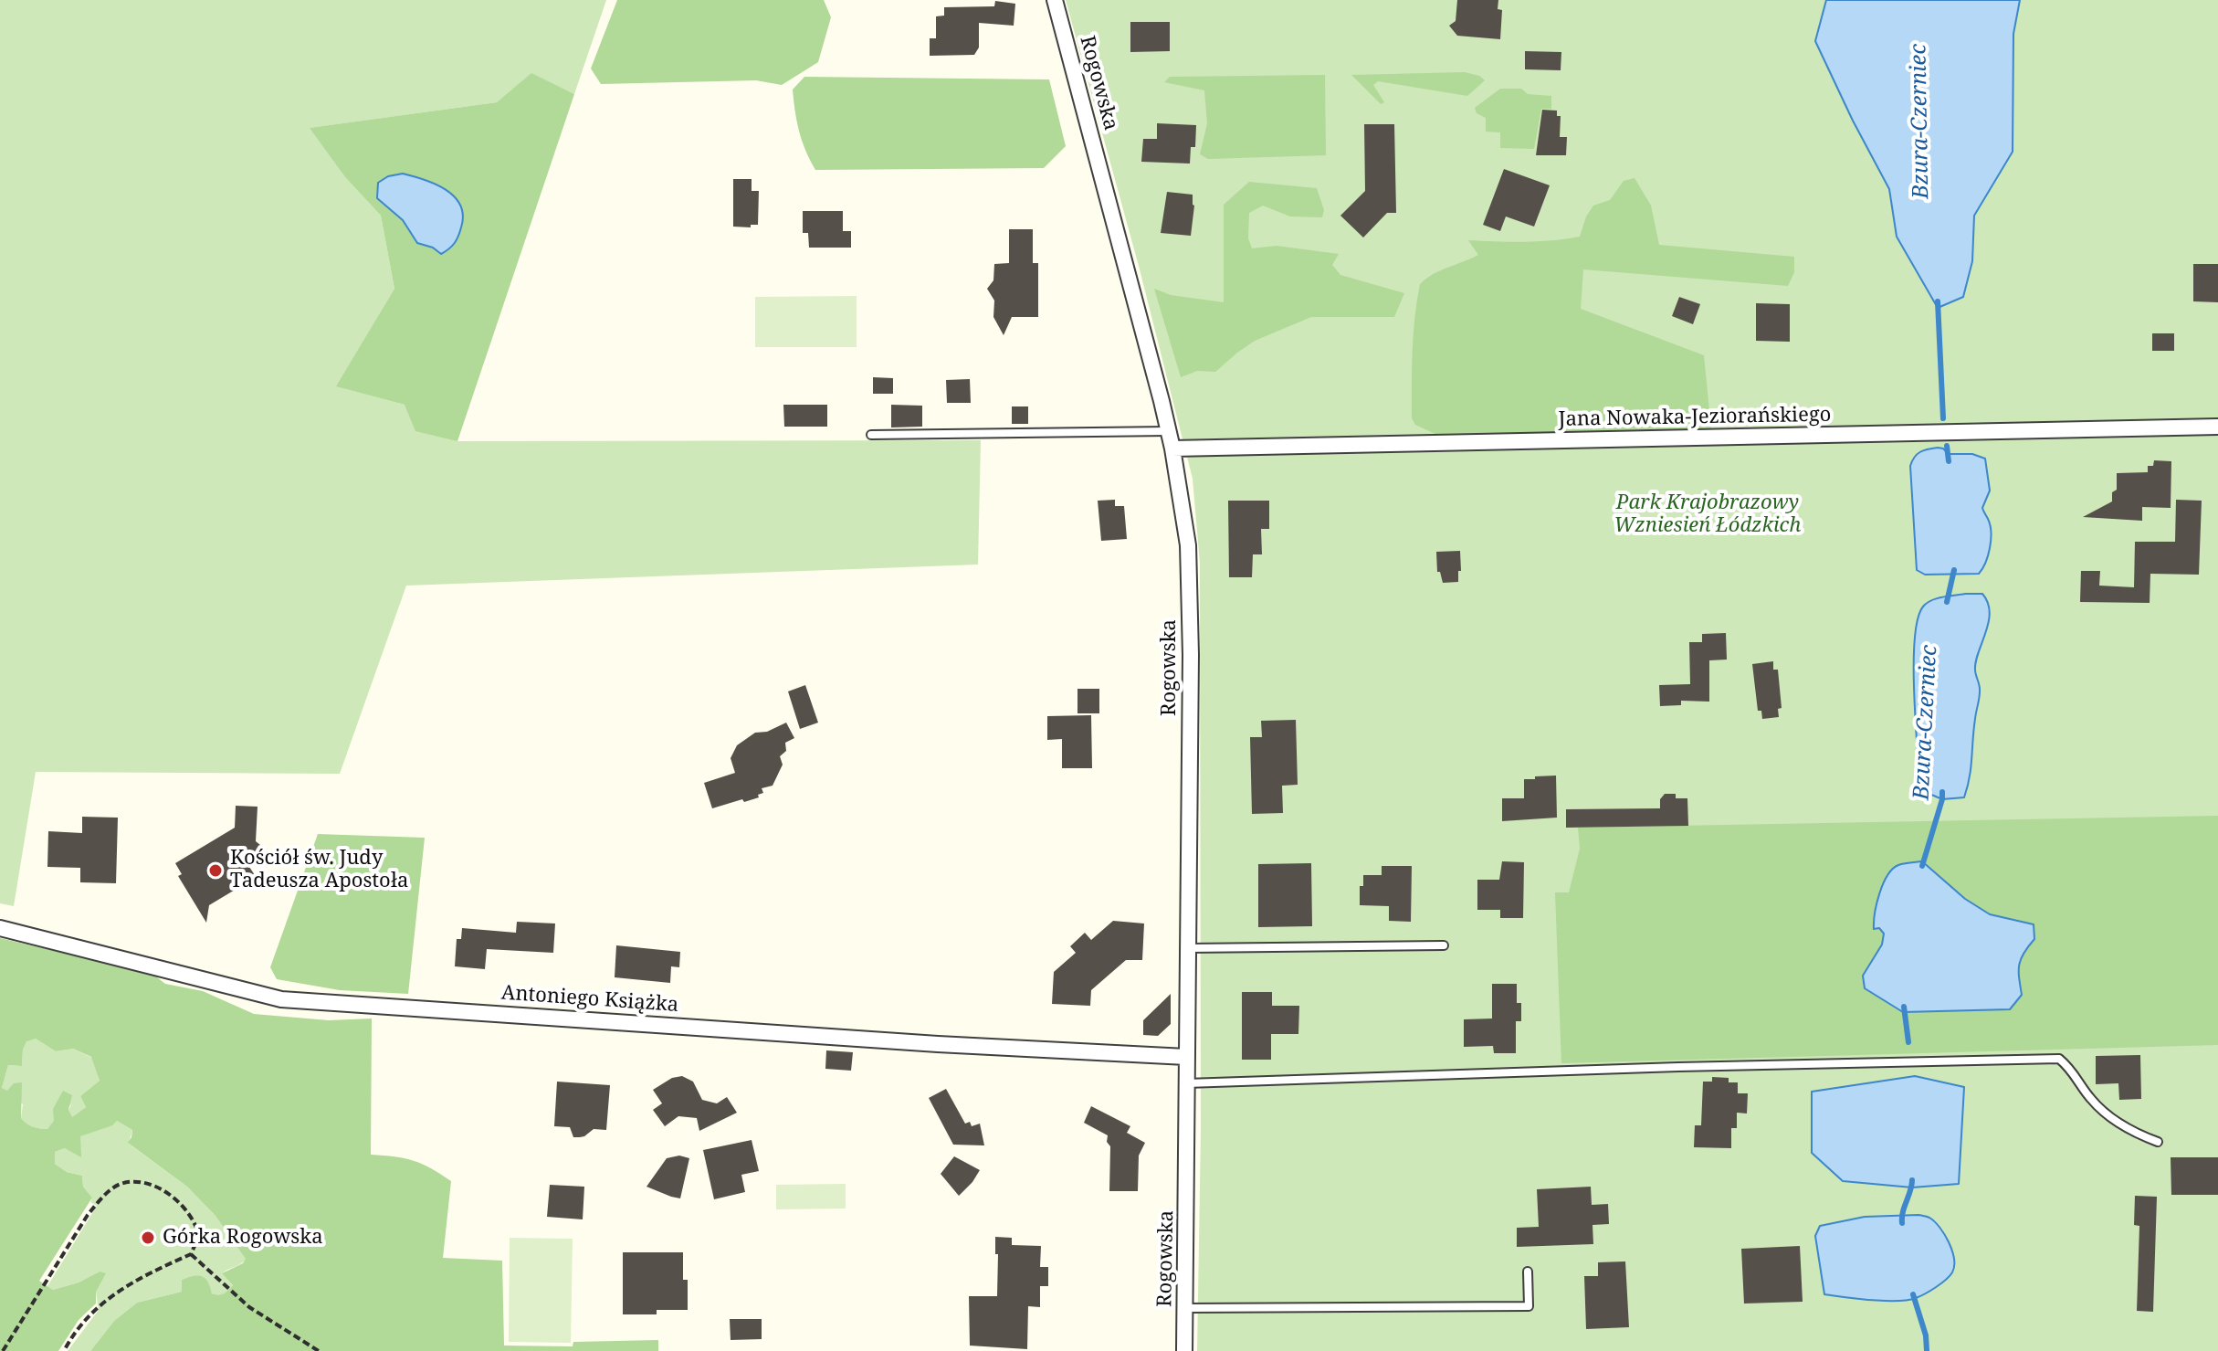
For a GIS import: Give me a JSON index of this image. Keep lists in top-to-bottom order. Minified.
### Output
{"streets":{"street":["Rogowska","Jana Nowaka-Jeziorańskiego","Antoniego Książka"]},"crossings":[["Rogowska","Jana Nowaka-Jeziorańskiego"],["Rogowska","Antoniego Książka"]],"water":["Bzura-Czerniec"],"parks":["Park Krajobrazowy Wzniesień Łódzkich"],"places":["Kościół św. Judy Tadeusza Apostoła","Górka Rogowska"]}
